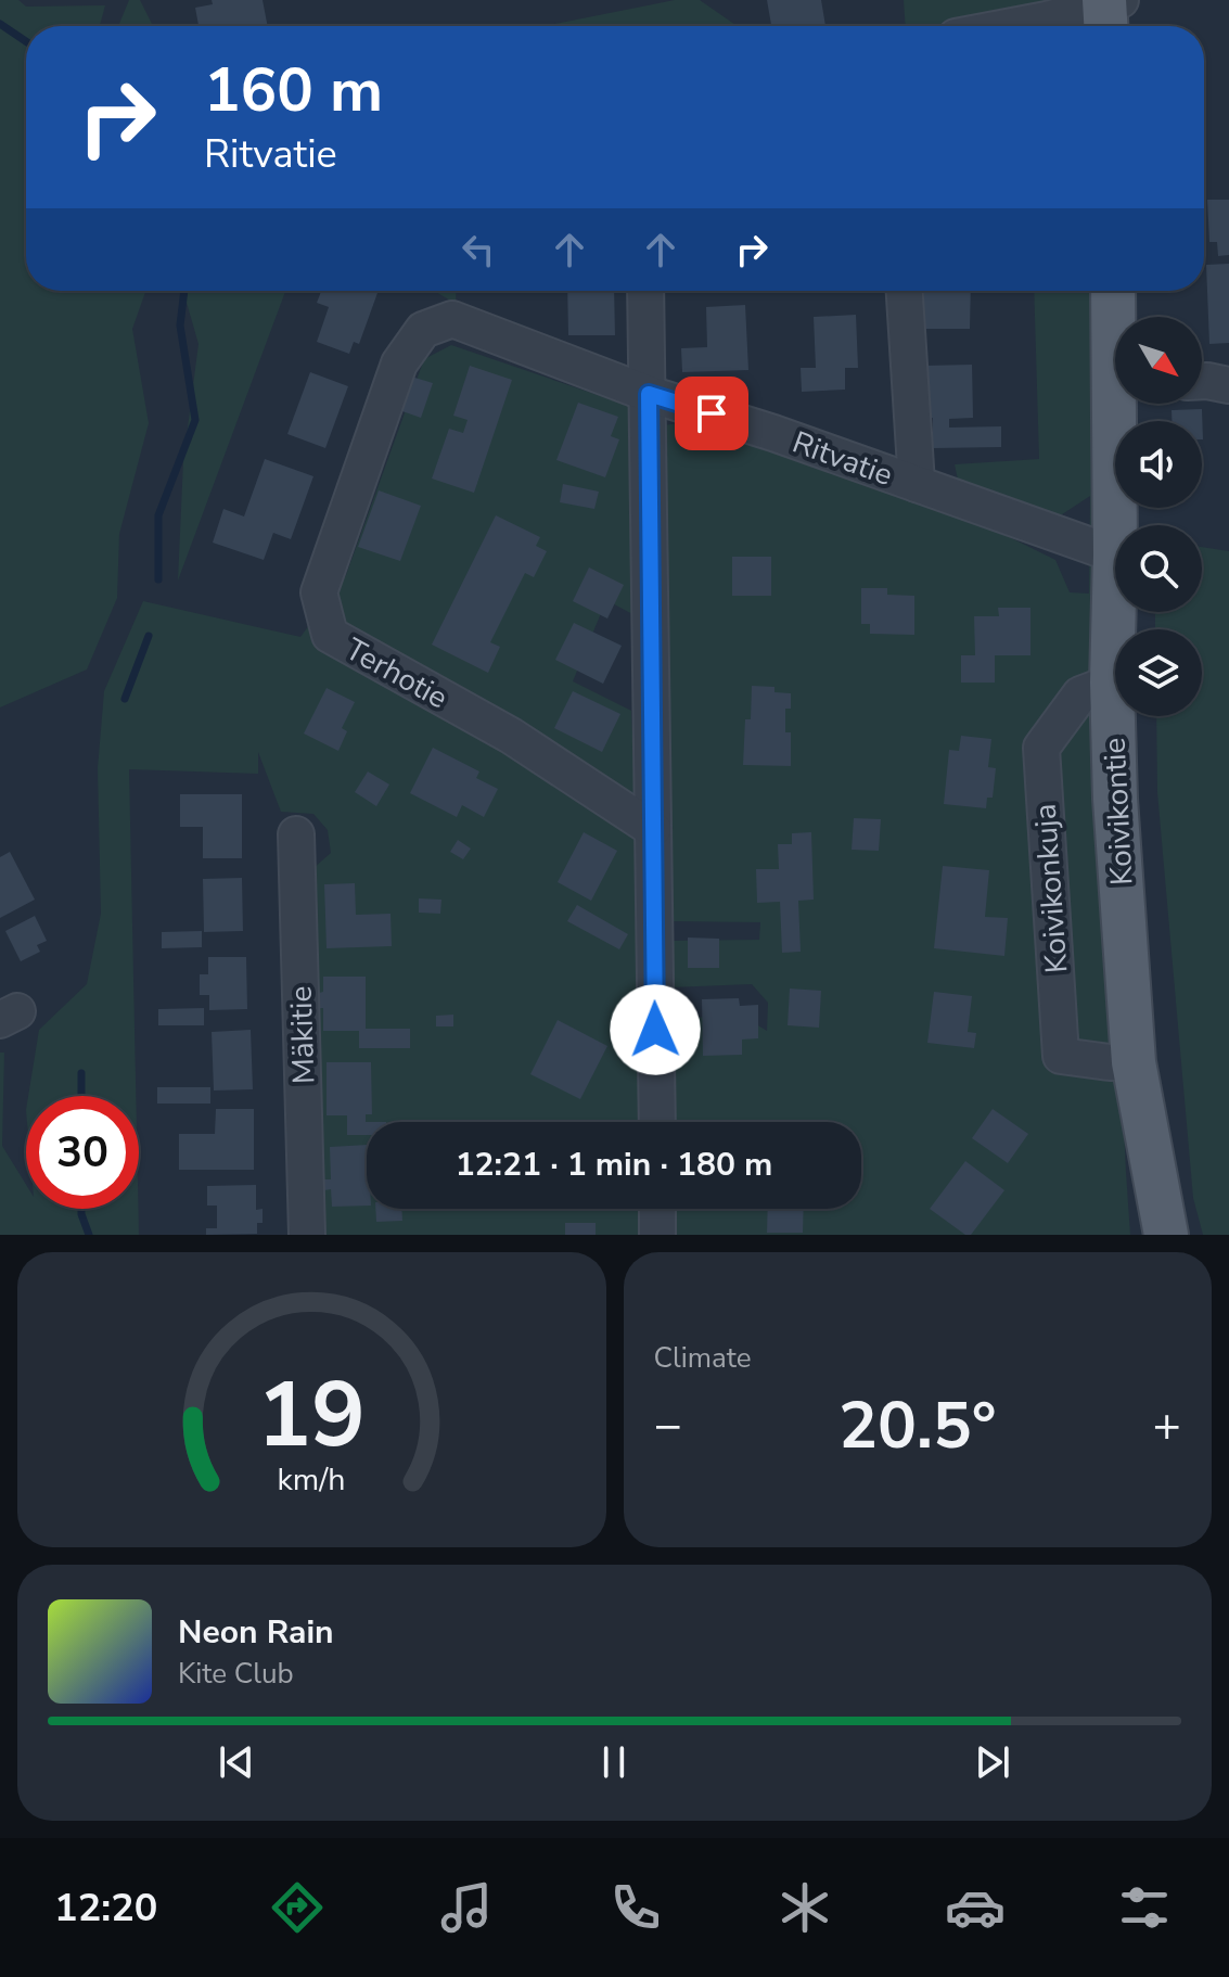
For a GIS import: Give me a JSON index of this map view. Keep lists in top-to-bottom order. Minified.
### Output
{"streets":{"main road":["Koivikontie"],"street":["Ritvatie","Terhotie","Koivikonkuja","Mäkitie"]},"crossings":[["Ritvatie","Terhotie"],["Ritvatie","Koivikontie"],["Koivikontie","Koivikonkuja"]],"north":"bottom right","page":{"turn":["160 m","Ritvatie"],"limit":"30","trip":"12:21 · 1 min · 180 m","tile":"Climate","heat":["−","20.5°","+"],"song":["Neon Rain","Kite Club"],"tabs":"12:20","gauge":["19","km/h"]}}
